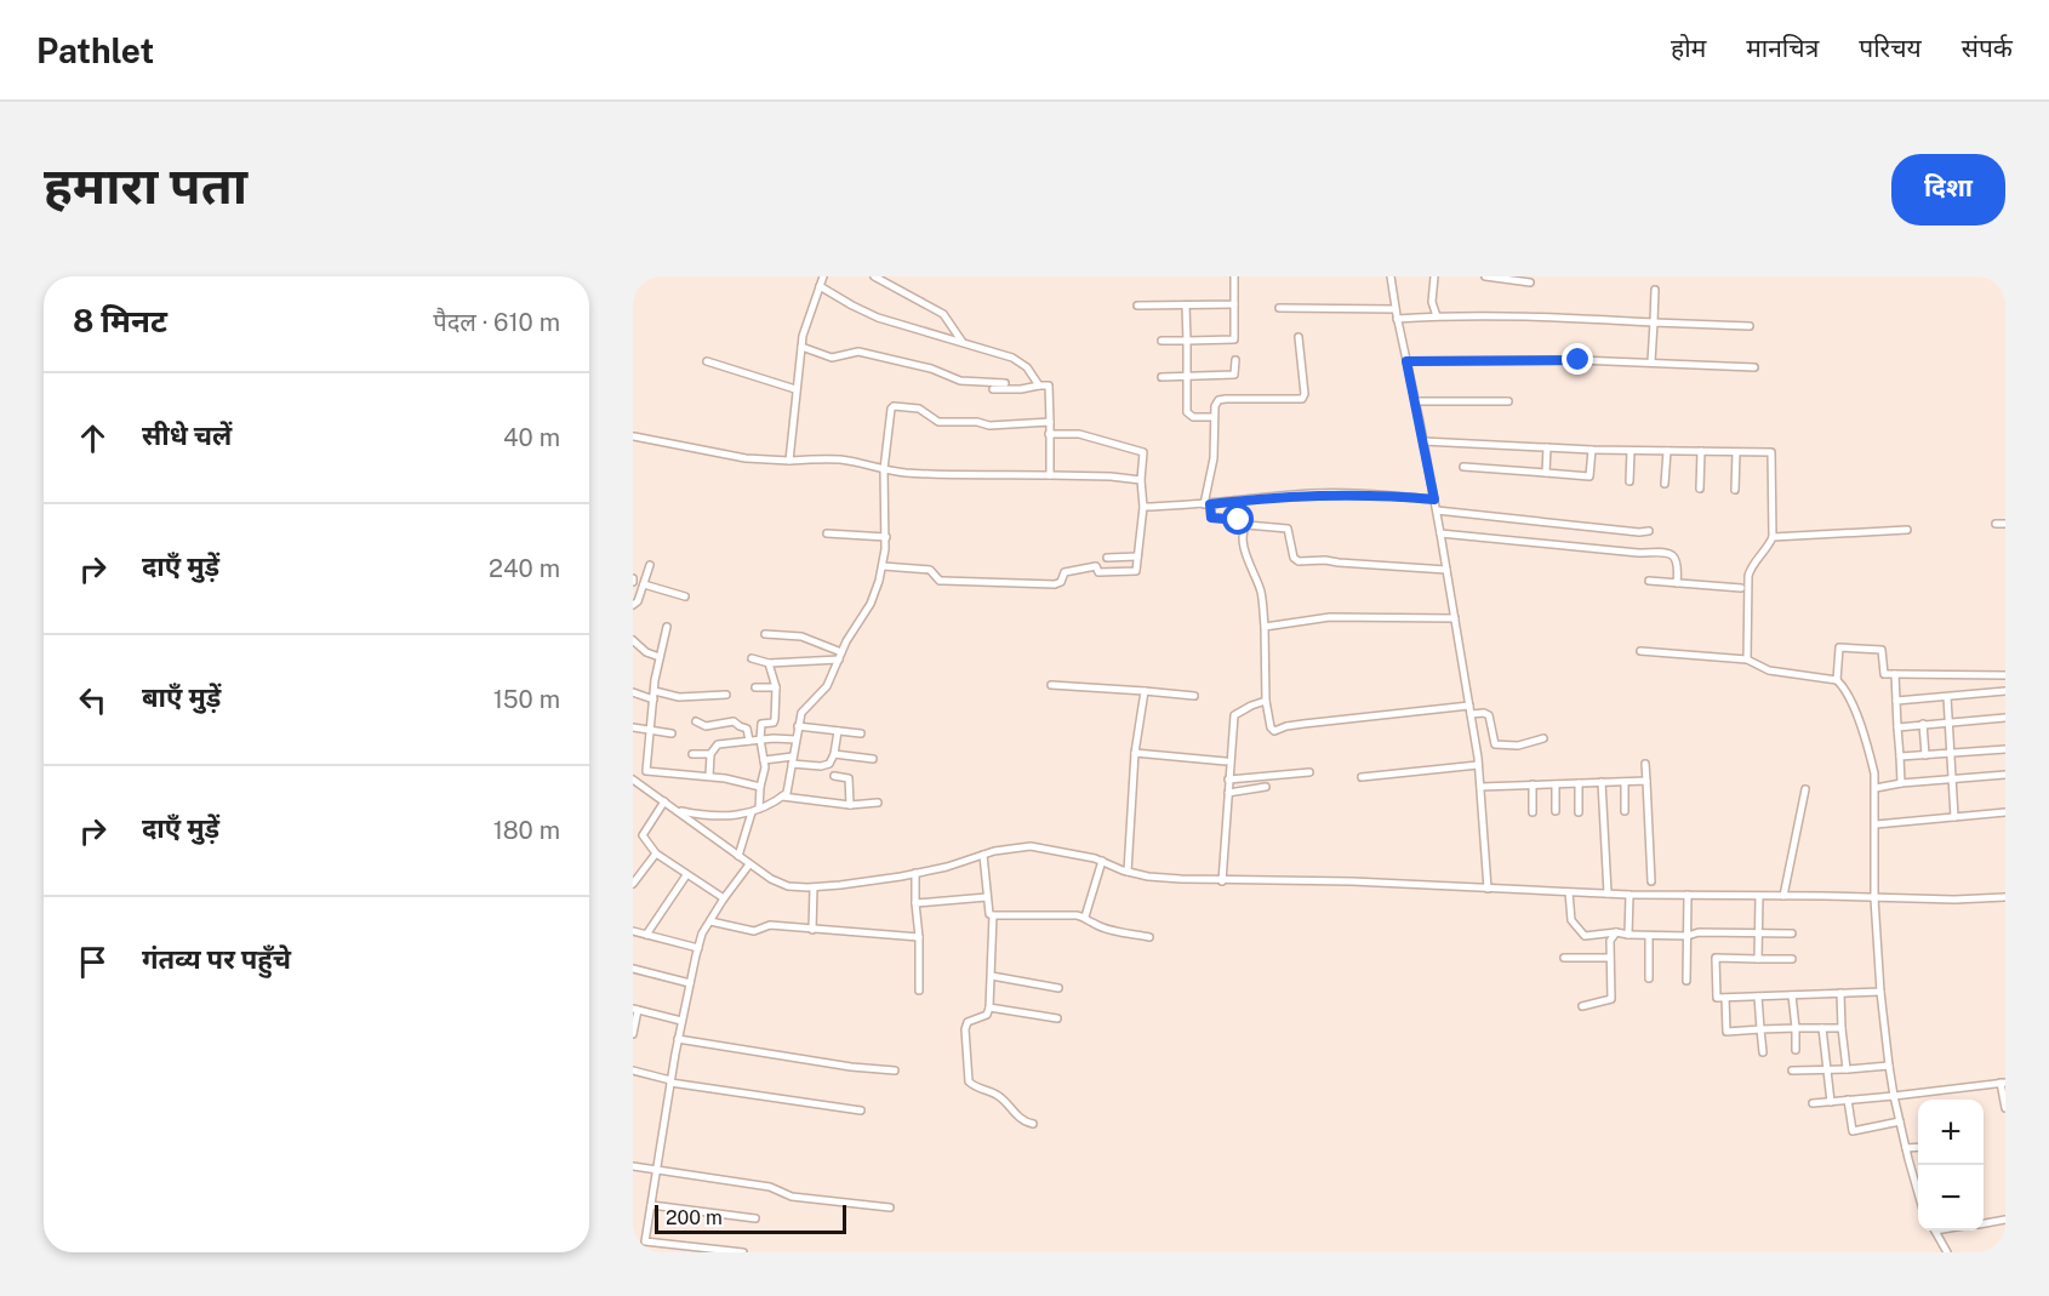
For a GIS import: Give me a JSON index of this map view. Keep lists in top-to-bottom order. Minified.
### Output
{"scale_bar":"200 m","page":{"header":"Pathlet","nav":["होम","मानचित्र","परिचय","संपर्क"],"buttons":"दिशा","title":"हमारा पता","heading":["8 मिनट","पैदल · 610 m"],"list":[["सीधे चलें","40 m"],["दाएँ मुड़ें","240 m"],["बाएँ मुड़ें","150 m"],["दाएँ मुड़ें","180 m"],"गंतव्य पर पहुँचे"],"map_buttons":["+","−"],"scale":"200 m"}}
